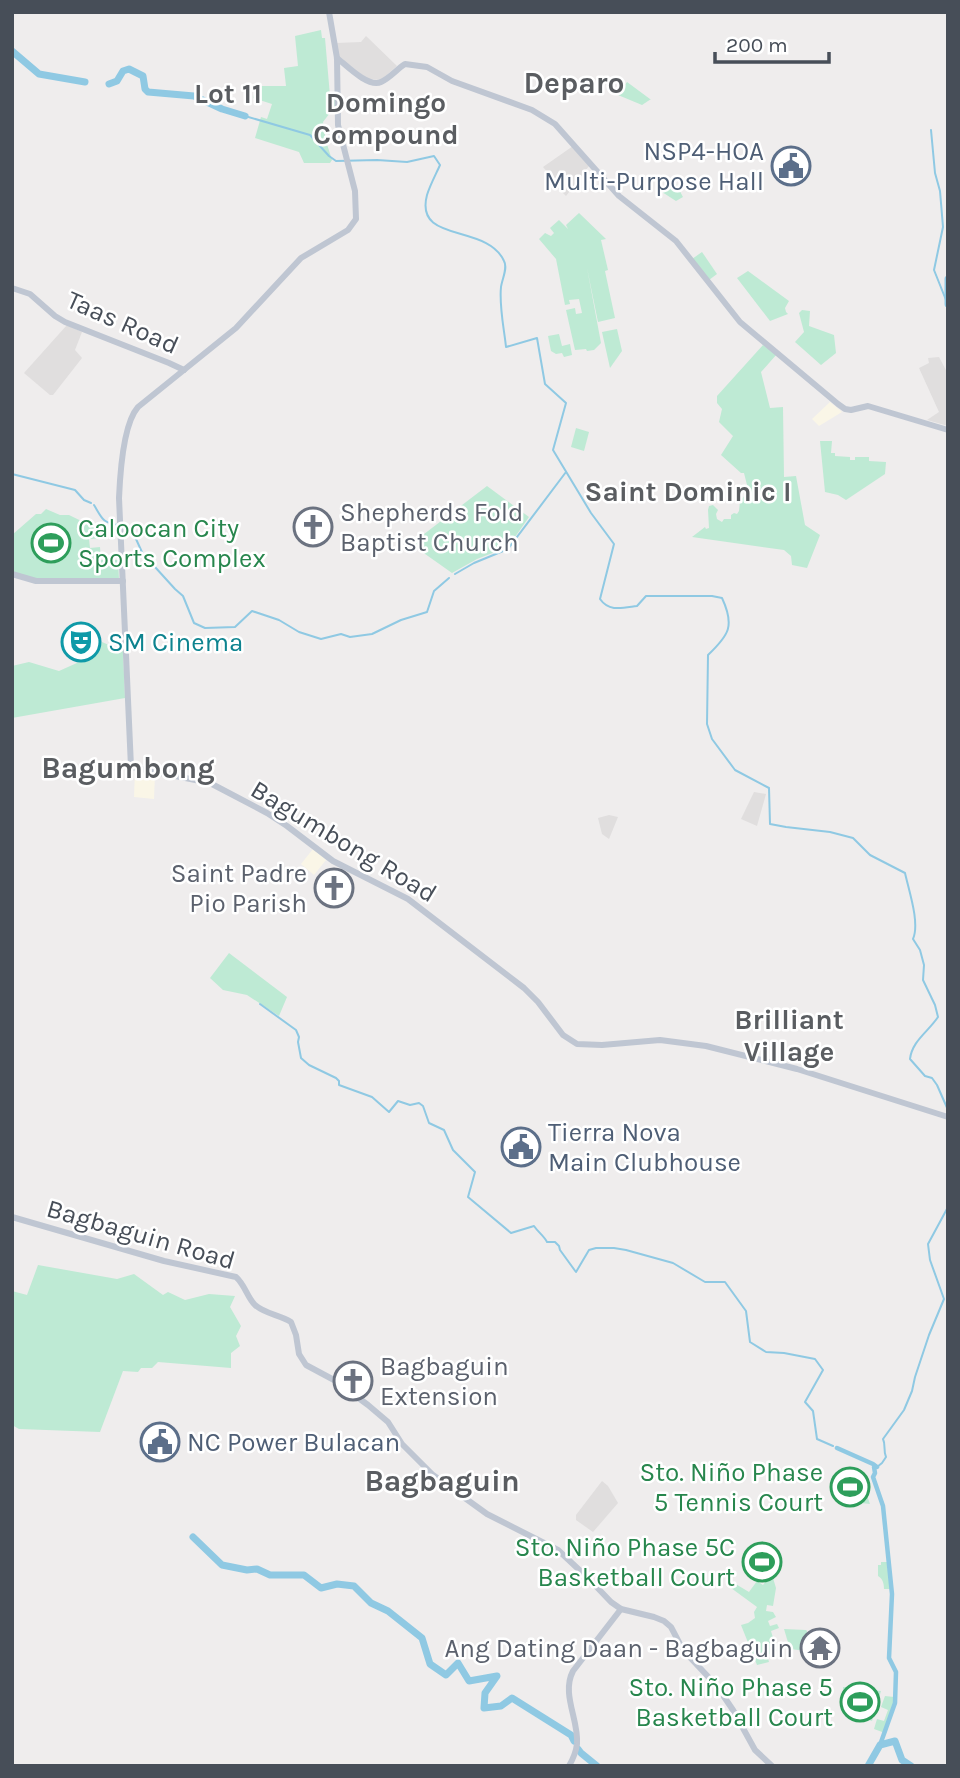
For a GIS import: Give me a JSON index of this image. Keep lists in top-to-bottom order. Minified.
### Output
{"streets":{"street":["Taas Road","Bagumbong Road","Bagbaguin Road"]},"crossings":[["Taas Road","Bagumbong Road"]],"districts":["Deparo","Lot 11","Domingo Compound","Saint Dominic I","Bagumbong","Brilliant Village","Bagbaguin"],"places":{"public building":["NSP4-HOA Multi-Purpose Hall","Tierra Nova Main Clubhouse","NC Power Bulacan"],"church":["Shepherds Fold Baptist Church","Saint Padre Pio Parish","Bagbaguin Extension"],"sports":["Caloocan City Sports Complex","Sto. Niño Phase 5 Tennis Court","Sto. Niño Phase 5C Basketball Court","Sto. Niño Phase 5 Basketball Court"],"theatre":["SM Cinema"],"temple":["Ang Dating Daan - Bagbaguin"]},"scale_bar":"200 m"}
